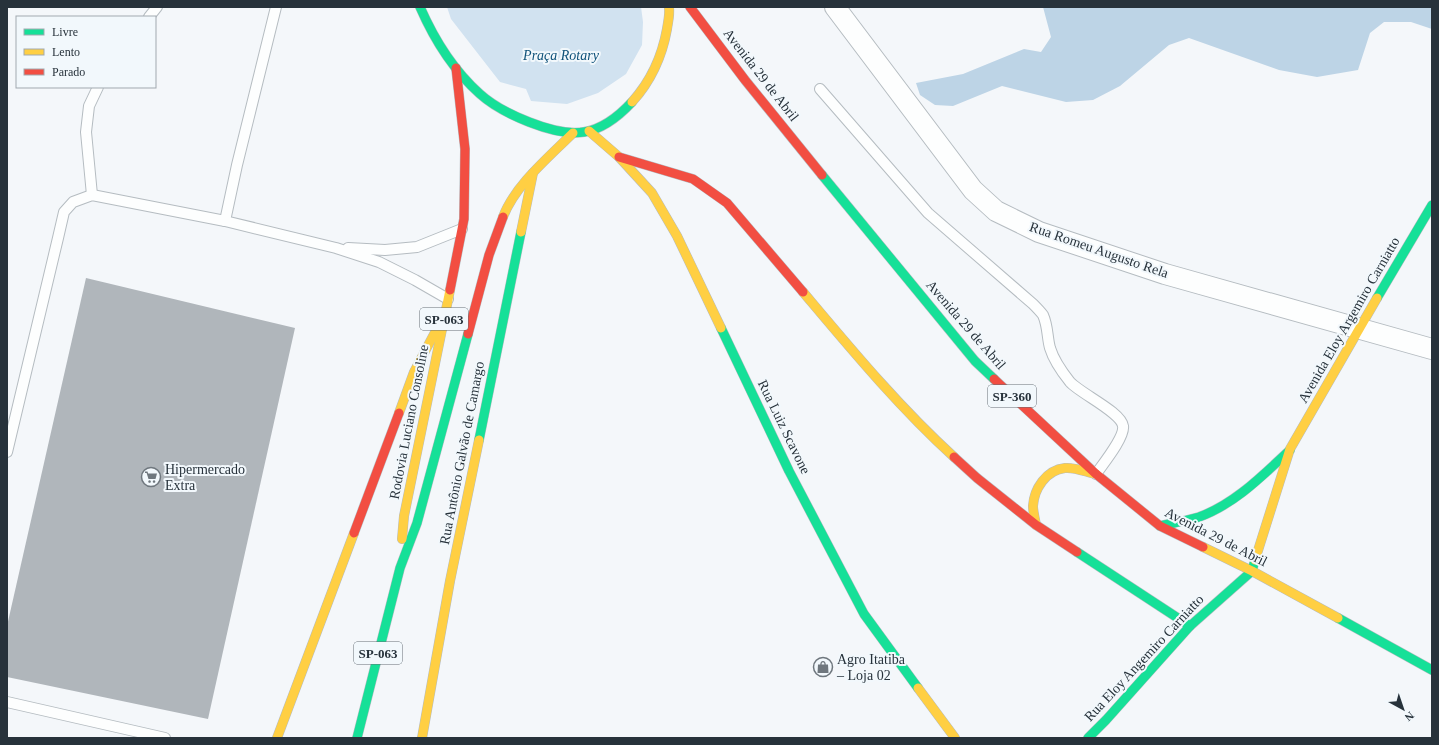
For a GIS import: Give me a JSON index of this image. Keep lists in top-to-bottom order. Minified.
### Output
{"streets":{"main road":["Avenida 29 de Abril","SP-063","Avenida Eloy Argemiro Carniatto","SP-360","Rodovia Luciano Consoline","Rua Luiz Scavone","Rua Antônio Galvão de Camargo","Rua Eloy Angemiro Carniatto"],"street":["Rua Romeu Augusto Rela"]},"crossings":[["Avenida 29 de Abril","Rua Eloy Angemiro Carniatto"],["Rua Romeu Augusto Rela","Avenida Eloy Argemiro Carniatto"],["Rodovia Luciano Consoline","Rua Antônio Galvão de Camargo"]],"parks":["Praça Rotary"],"places":{"supermarket":["Hipermercado Extra"],"shop":["Agro Itatiba – Loja 02"]},"legend":["Livre","Lento","Parado"],"north":"bottom right"}
